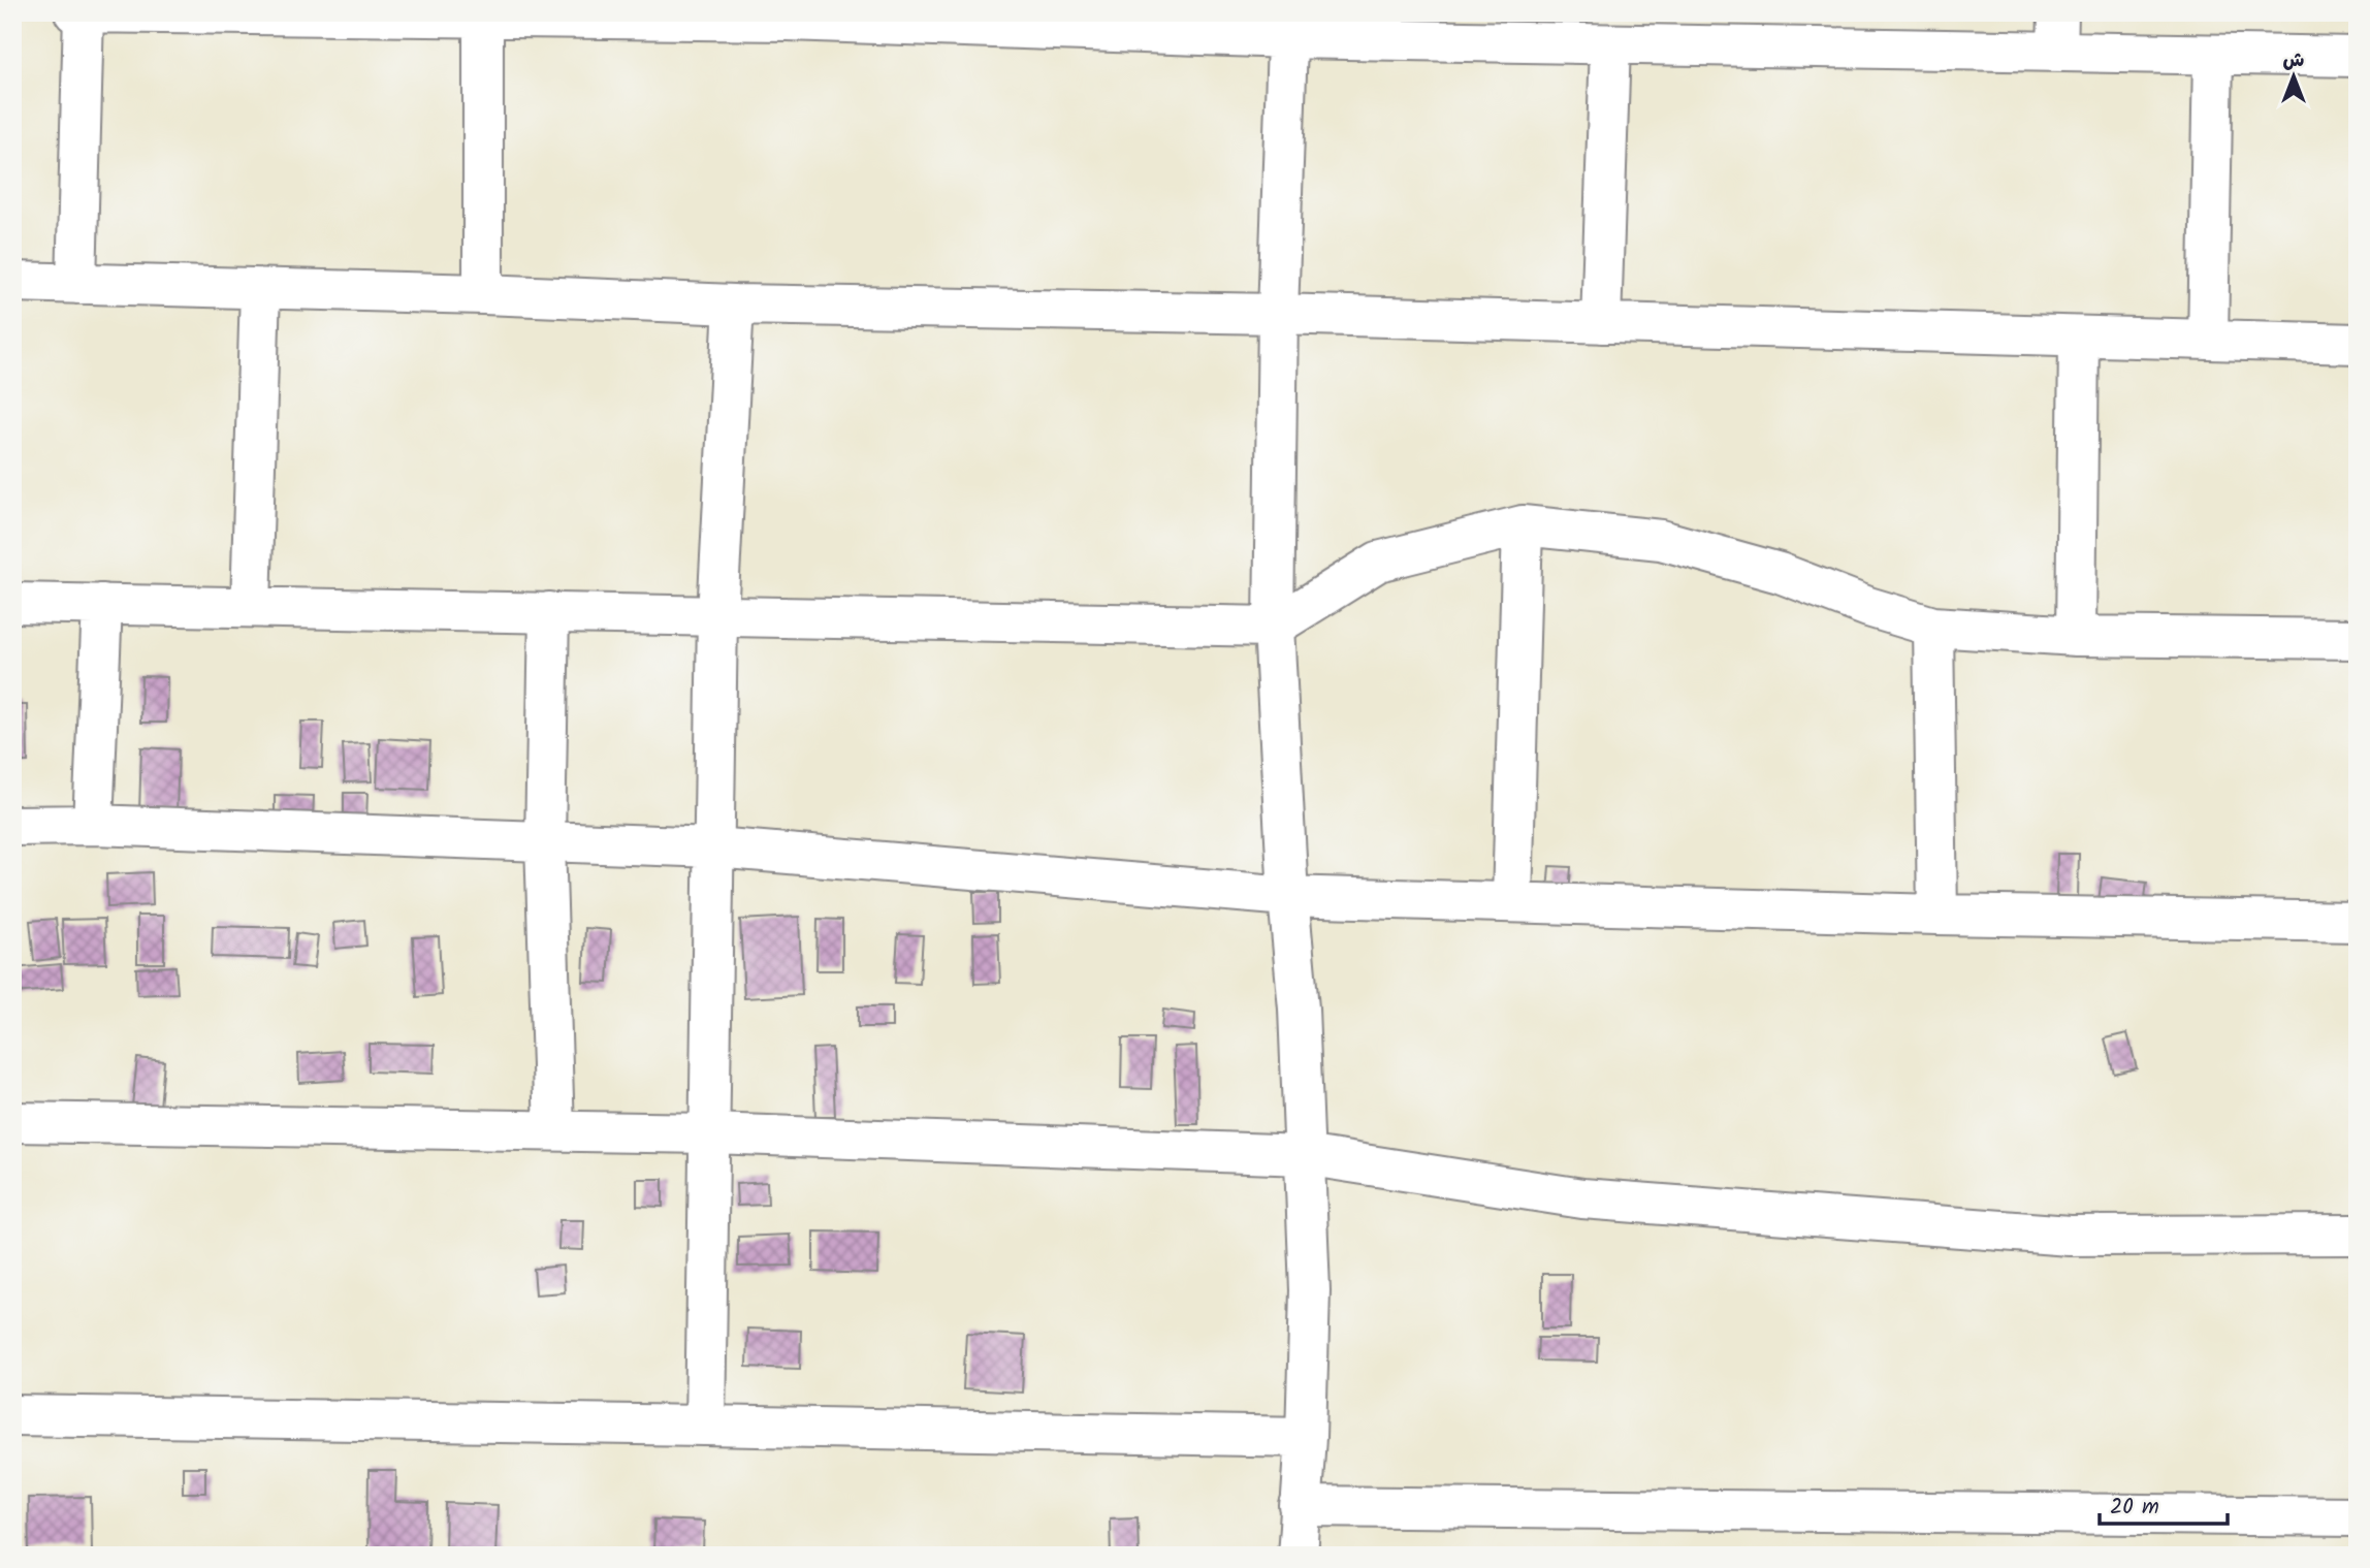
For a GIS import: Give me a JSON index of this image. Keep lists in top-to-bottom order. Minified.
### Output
{"scale_bar":"20 m","north":"top"}
